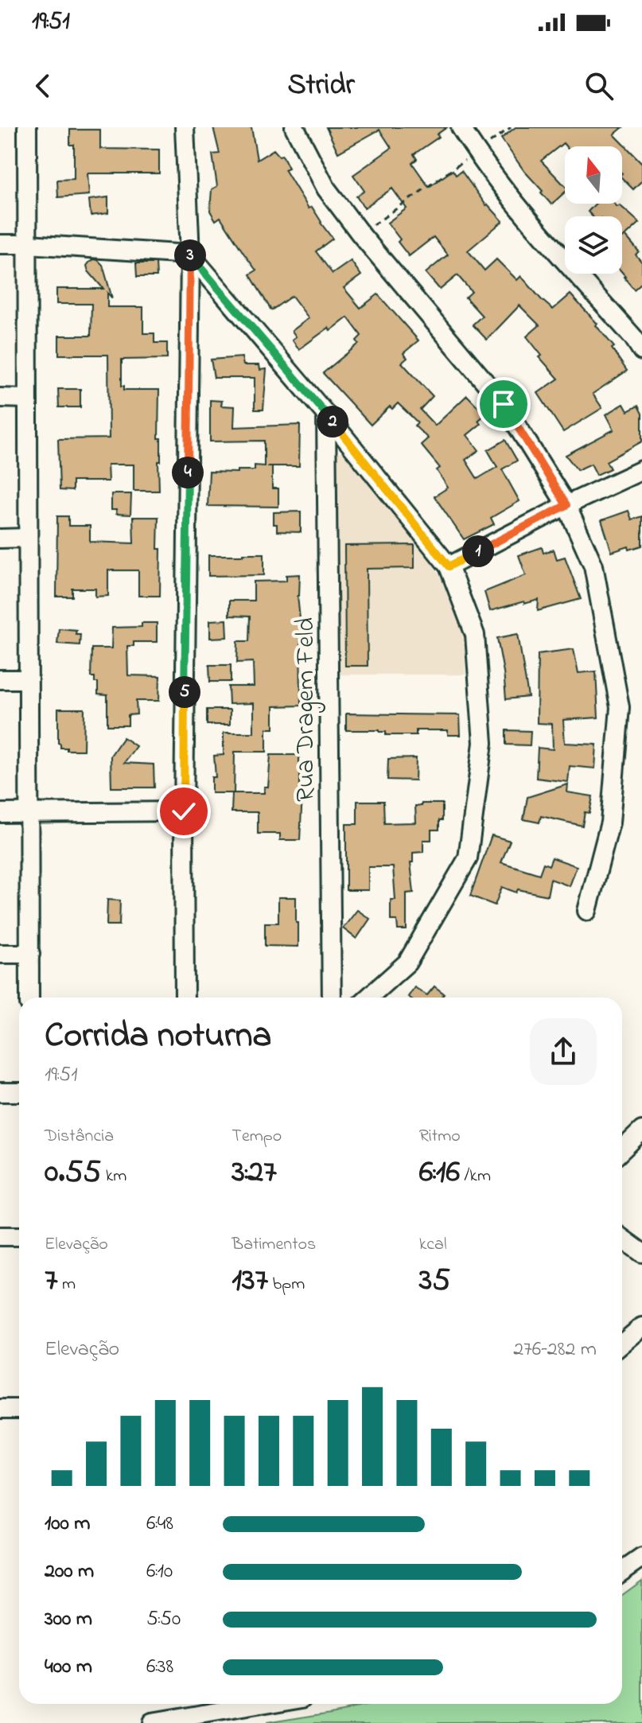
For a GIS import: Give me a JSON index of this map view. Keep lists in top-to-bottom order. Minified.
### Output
{"streets":{"street":["Rua Dragem Feld"]},"north":"top","page":{"status":"19:51","header":"Stridr","pins":["3","2","4","1","5"],"heading":["Corrida noturna","19:51"],"stats":[["Distância","0.55 km"],["Tempo","3:27"],["Ritmo","6:16 /km"],["Elevação","7 m"],["Batimentos","137 bpm"],["kcal","35"]],"chart":["Elevação","276–282 m"],"list":[{"name":"100 m","note":"6:48"},{"name":"200 m","note":"6:10"},{"name":"300 m","note":"5:50"},{"name":"400 m","note":"6:38"}]}}
